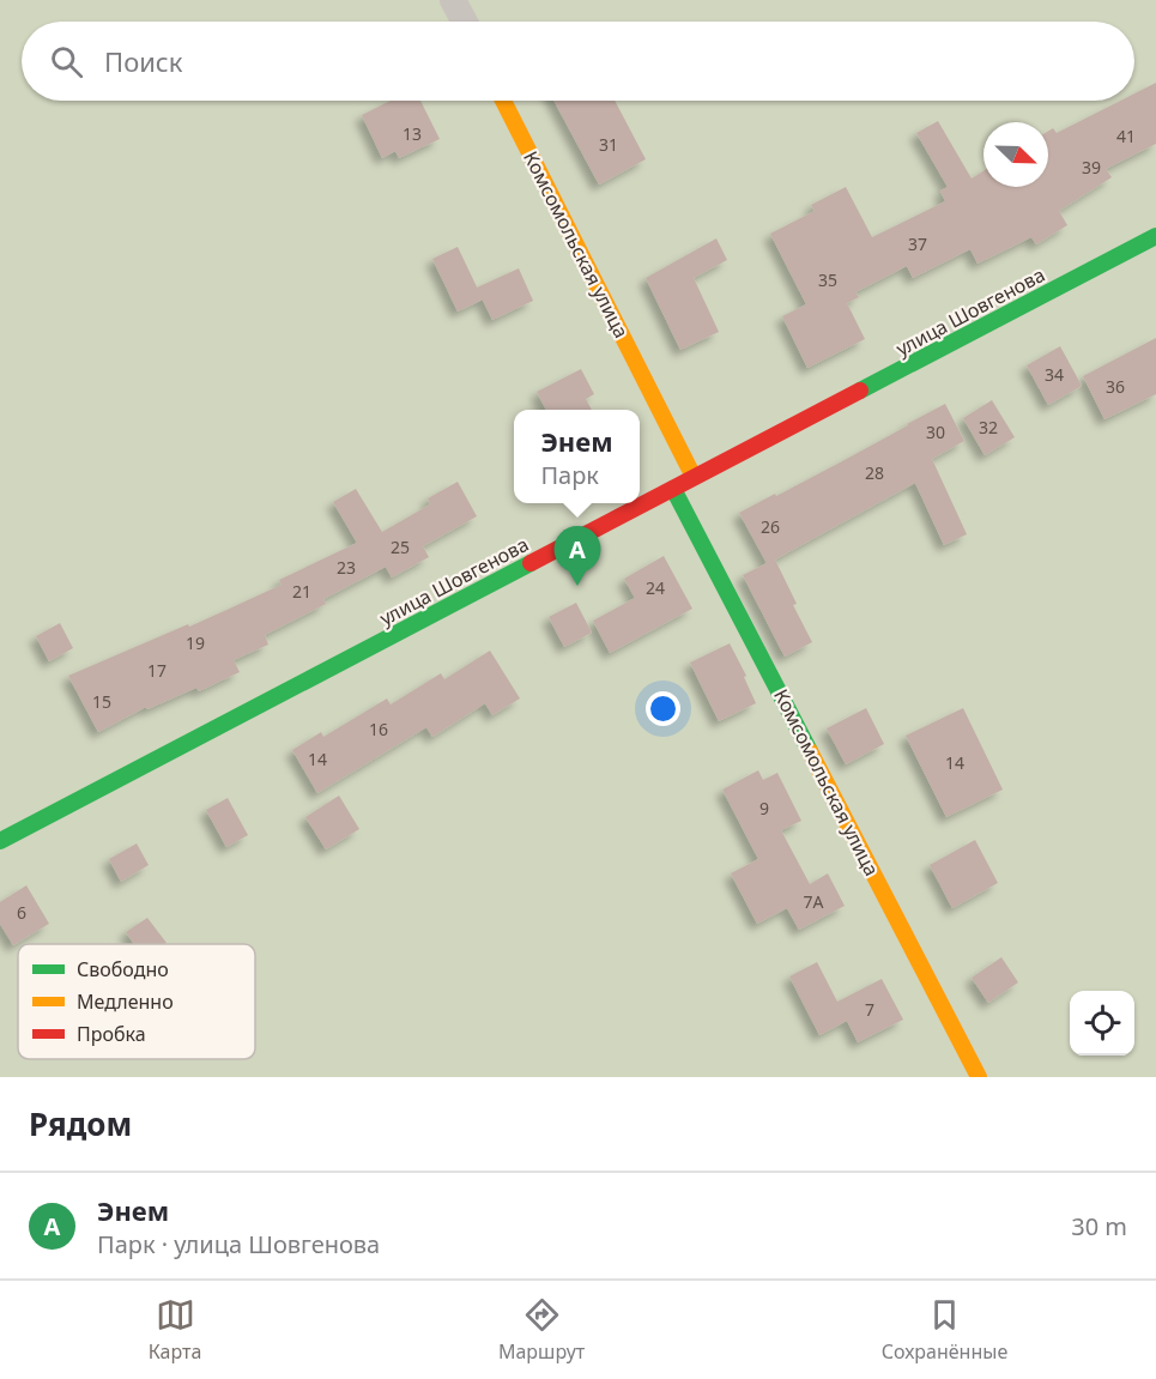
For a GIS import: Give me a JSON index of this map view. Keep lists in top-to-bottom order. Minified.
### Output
{"streets":{"street":["Комсомольская улица","улица Шовгенова"]},"crossings":[["Комсомольская улица","улица Шовгенова"]],"house_numbers":["13","41","31","39","37","35","34","36","32","30","28","26","25","23","24","21","19","17","15","16","14","14","9","7А","6","7"],"legend":["Свободно","Медленно","Пробка"],"north":"bottom right","page":{"search":"Поиск","popup":["Энем","Парк"],"pins":"A","heading":"Рядом","list":[{"mark":"A","name":"Энем","note":"Парк · улица Шовгенова","value":"30 m"}],"nav":["Карта","Маршрут","Сохранённые"]}}
